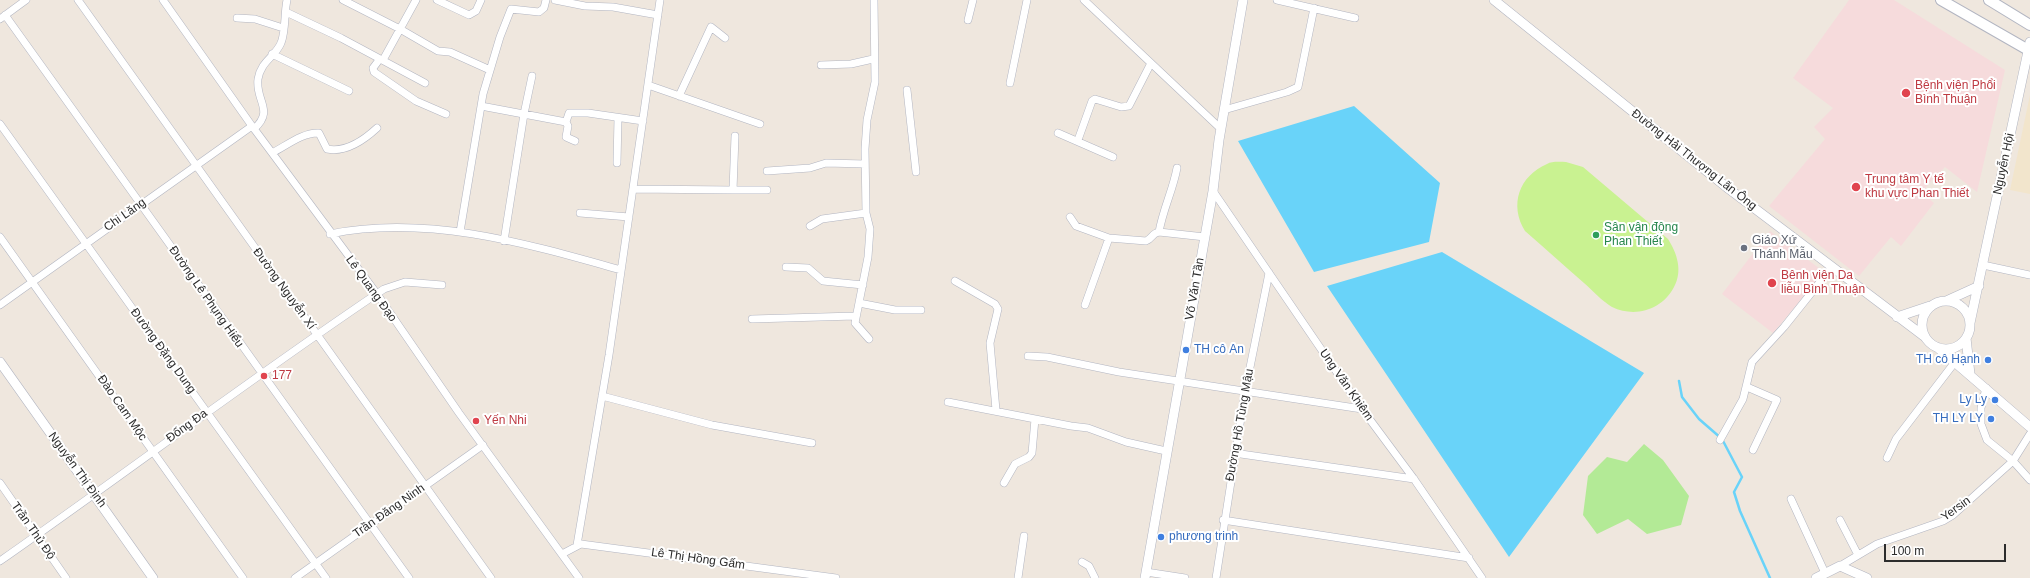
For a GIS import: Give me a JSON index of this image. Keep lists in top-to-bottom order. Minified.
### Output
{"streets":{"street":["Đường Hải Thượng Lãn Ông","Nguyễn Hội","Chi Lăng","Đường Nguyễn Xí","Lê Quang Đạo","Võ Văn Tần","Đường Lê Phụng Hiểu","Đường Đặng Dung","Ung Văn Khiêm","Đào Cam Mộc","Đường Hồ Tùng Mậu","Đống Đa","Nguyễn Thị Định","Yersin","Trần Đăng Ninh","Trần Thủ Độ","Lê Thị Hồng Gấm"]},"crossings":[["Đường Hải Thượng Lãn Ông","Nguyễn Hội"],["Chi Lăng","Đường Nguyễn Xí"],["Chi Lăng","Lê Quang Đạo"],["Chi Lăng","Đường Lê Phụng Hiểu"],["Chi Lăng","Đường Đặng Dung"],["Chi Lăng","Đào Cam Mộc"],["Đường Nguyễn Xí","Đống Đa"],["Đường Nguyễn Xí","Trần Đăng Ninh"],["Lê Quang Đạo","Đống Đa"],["Lê Quang Đạo","Trần Đăng Ninh"],["Võ Văn Tần","Ung Văn Khiêm"],["Đường Lê Phụng Hiểu","Đống Đa"],["Đường Lê Phụng Hiểu","Trần Đăng Ninh"],["Đường Đặng Dung","Đống Đa"],["Đường Đặng Dung","Trần Đăng Ninh"],["Ung Văn Khiêm","Đường Hồ Tùng Mậu"],["Đào Cam Mộc","Đống Đa"],["Đống Đa","Nguyễn Thị Định"],["Đống Đa","Trần Thủ Độ"]],"places":["Bệnh viện Phổi Bình Thuận","Trung tâm Y tế khu vực Phan Thiết","Sân vận động Phan Thiết","Giáo Xứ Thánh Mẫu","Bệnh viện Da liễu Bình Thuận","TH cô An","TH cô Hạnh","177","Ly Ly","TH LY LY","Yến Nhi","phương trinh"],"scale_bar":"100 m"}
